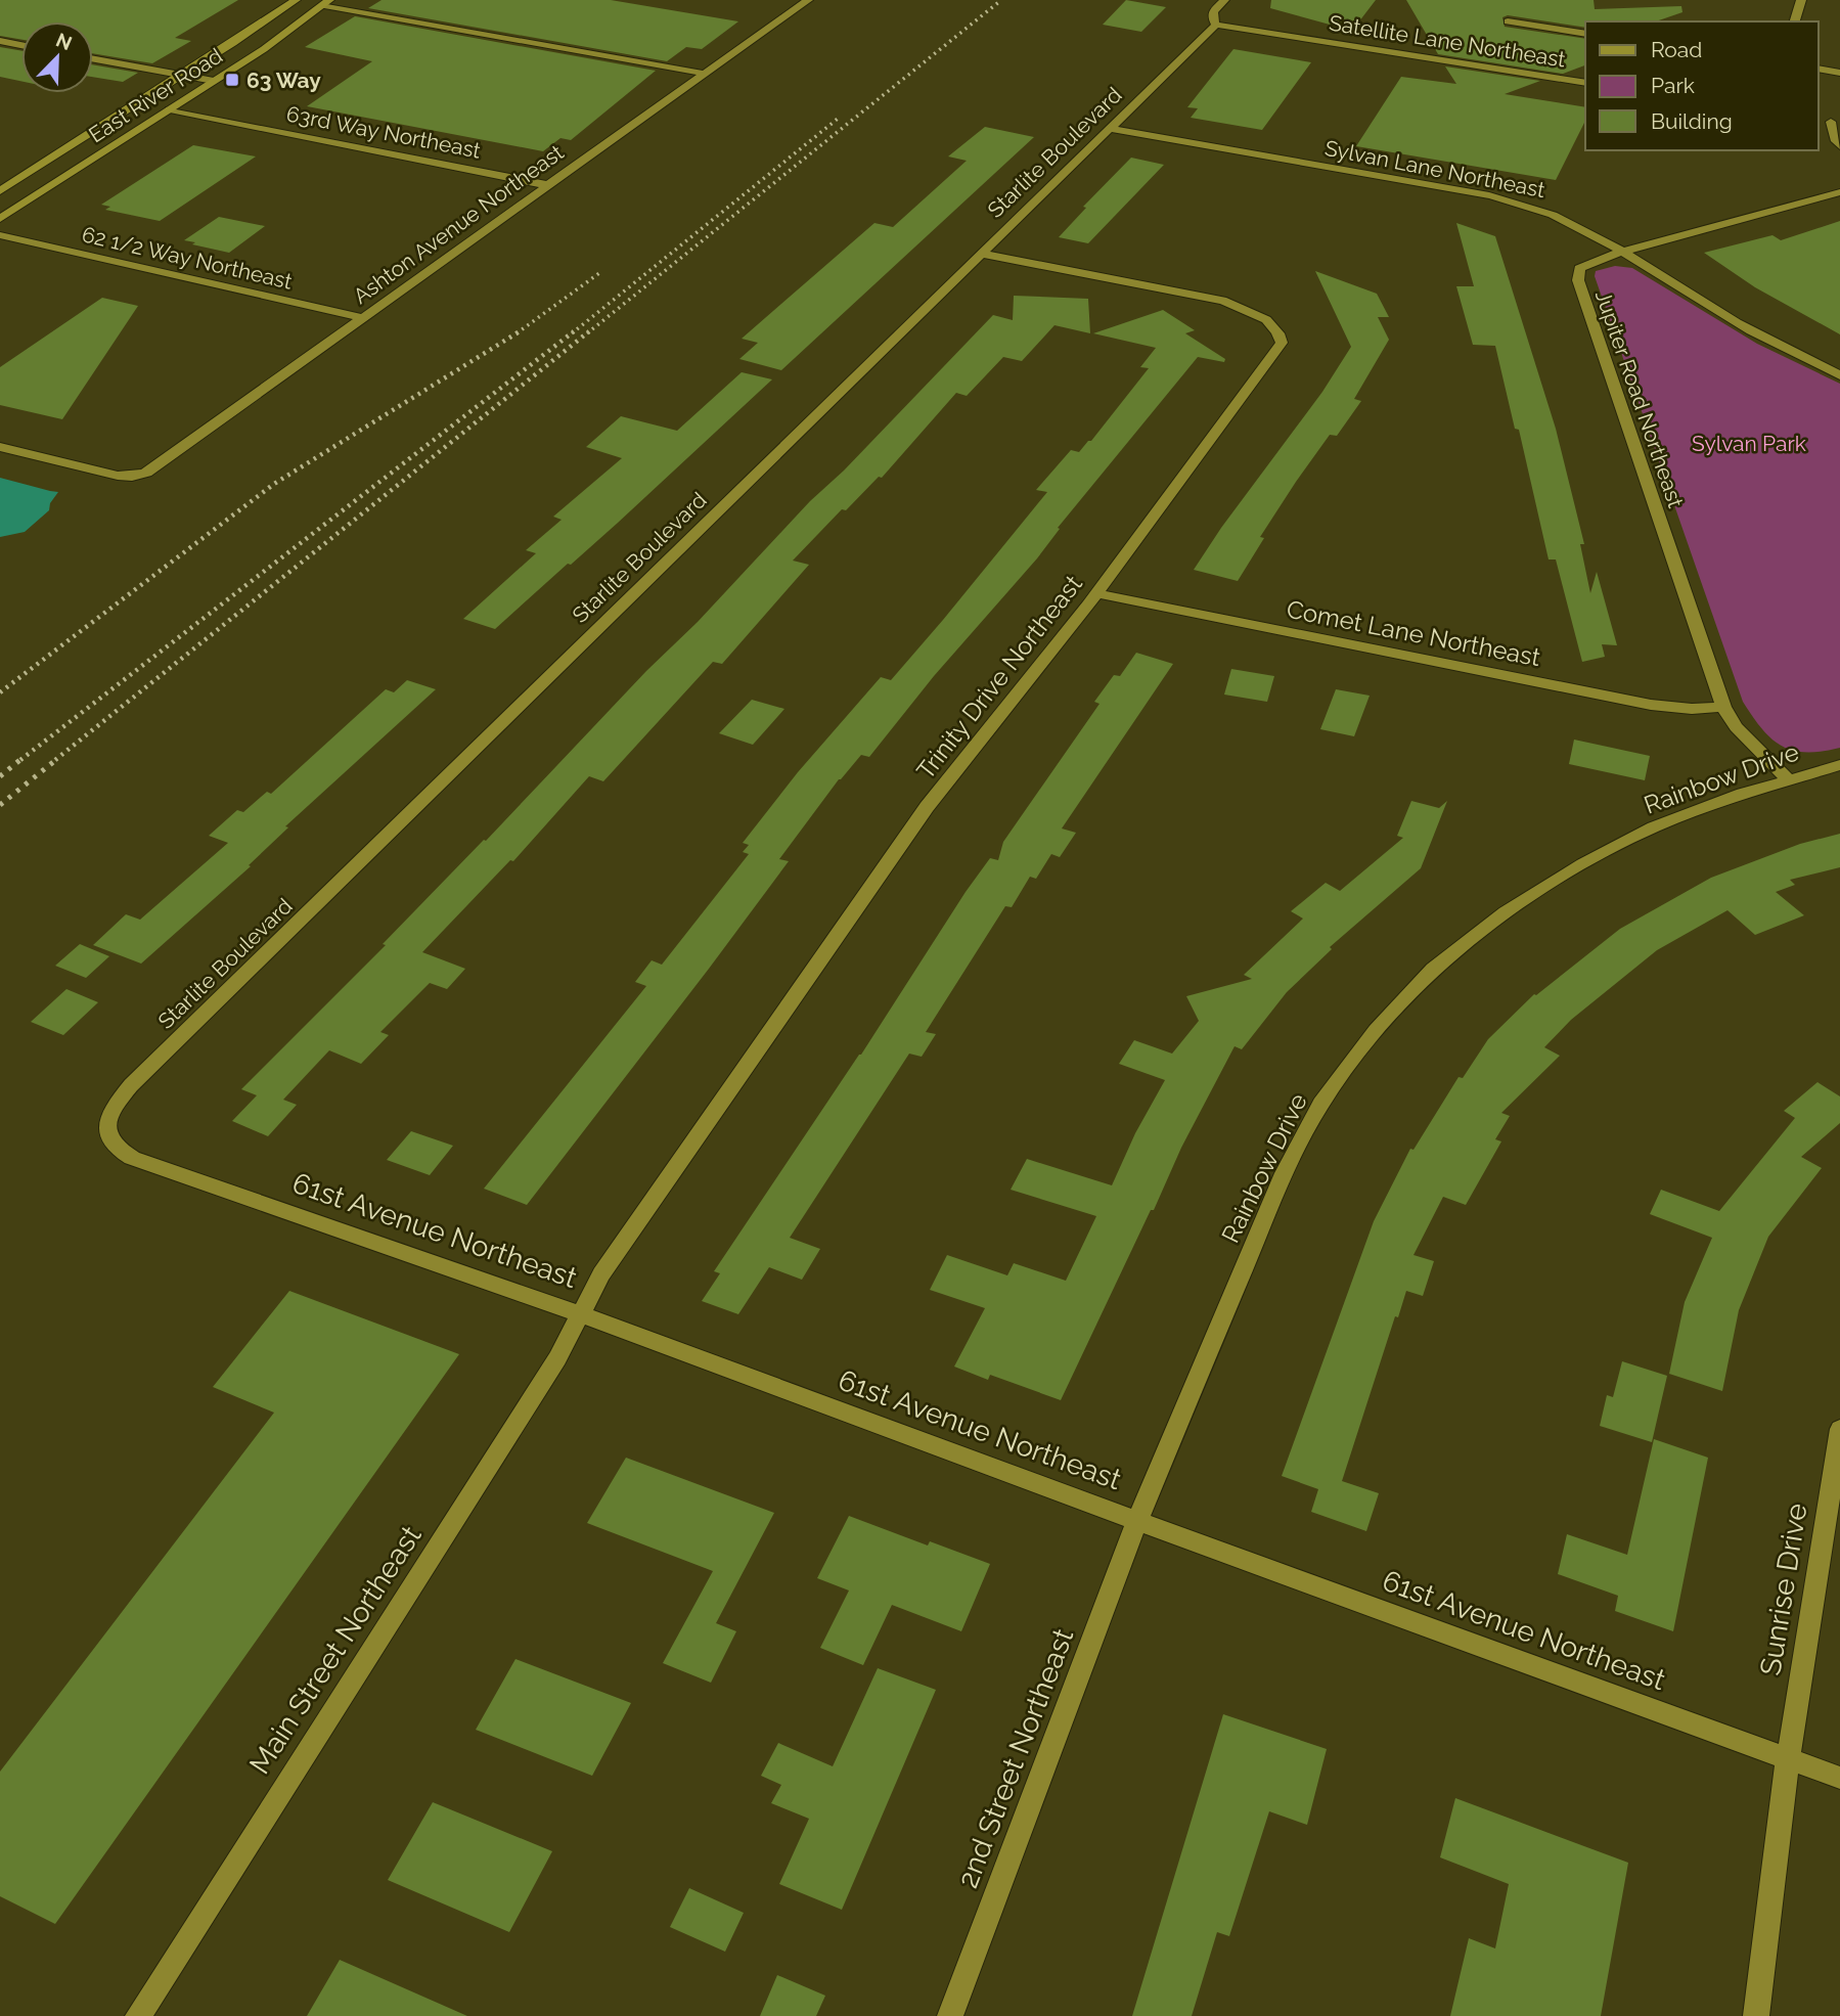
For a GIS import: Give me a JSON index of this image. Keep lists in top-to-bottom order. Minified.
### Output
{"streets":{"main road":["East River Road"],"street":["Satellite Lane Northeast","63rd Way Northeast","Starlite Boulevard","Sylvan Lane Northeast","Ashton Avenue Northeast","62 1/2 Way Northeast","Jupiter Road Northeast","Comet Lane Northeast","Trinity Drive Northeast","Rainbow Drive","61st Avenue Northeast","Sunrise Drive","Main Street Northeast","2nd Street Northeast"]},"crossings":[["Satellite Lane Northeast","Starlite Boulevard"],["East River Road","63rd Way Northeast"],["63rd Way Northeast","Ashton Avenue Northeast"],["Starlite Boulevard","Sylvan Lane Northeast"],["Starlite Boulevard","Trinity Drive Northeast"],["Starlite Boulevard","61st Avenue Northeast"],["Sylvan Lane Northeast","Jupiter Road Northeast"],["Ashton Avenue Northeast","62 1/2 Way Northeast"],["Jupiter Road Northeast","Comet Lane Northeast"],["Jupiter Road Northeast","Rainbow Drive"],["Comet Lane Northeast","Trinity Drive Northeast"],["Trinity Drive Northeast","61st Avenue Northeast"],["Trinity Drive Northeast","Main Street Northeast"],["Rainbow Drive","61st Avenue Northeast"],["Rainbow Drive","2nd Street Northeast"],["61st Avenue Northeast","Sunrise Drive"],["61st Avenue Northeast","Main Street Northeast"],["61st Avenue Northeast","2nd Street Northeast"]],"parks":["Sylvan Park"],"places":{"transit":["63 Way"]},"legend":["Road","Park","Building"],"north":"top right"}
